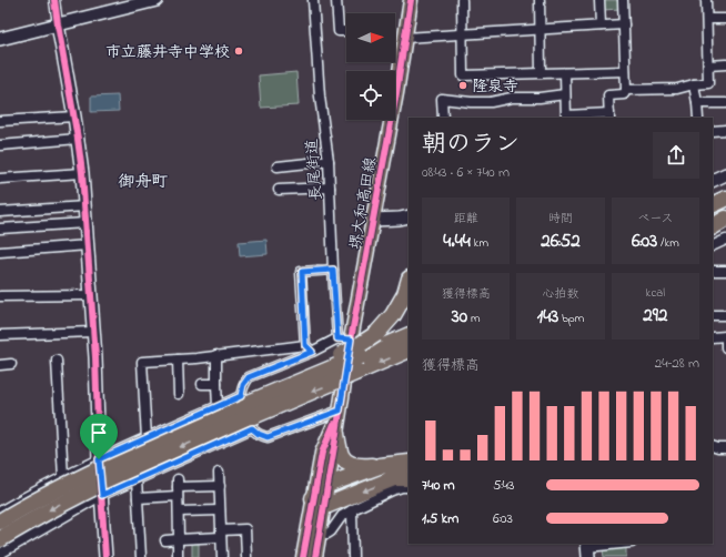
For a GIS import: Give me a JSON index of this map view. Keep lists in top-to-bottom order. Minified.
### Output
{"streets":{"main road":["堺大和高田線"],"street":["長尾街道"]},"districts":["御舟町"],"places":["市立藤井寺中学校","隆泉寺"],"north":"right","page":{"heading":["朝のラン","08:43 · 6 × 740 m"],"stats":[["距離","4.44 km"],["時間","26:52"],["ペース","6:03 /km"],["獲得標高","30 m"],["心拍数","143 bpm"],["kcal","292"]],"chart":["獲得標高","24–28 m"],"list":[{"name":"740 m","note":"5:43"},{"name":"1.5 km","note":"6:03"}]}}
